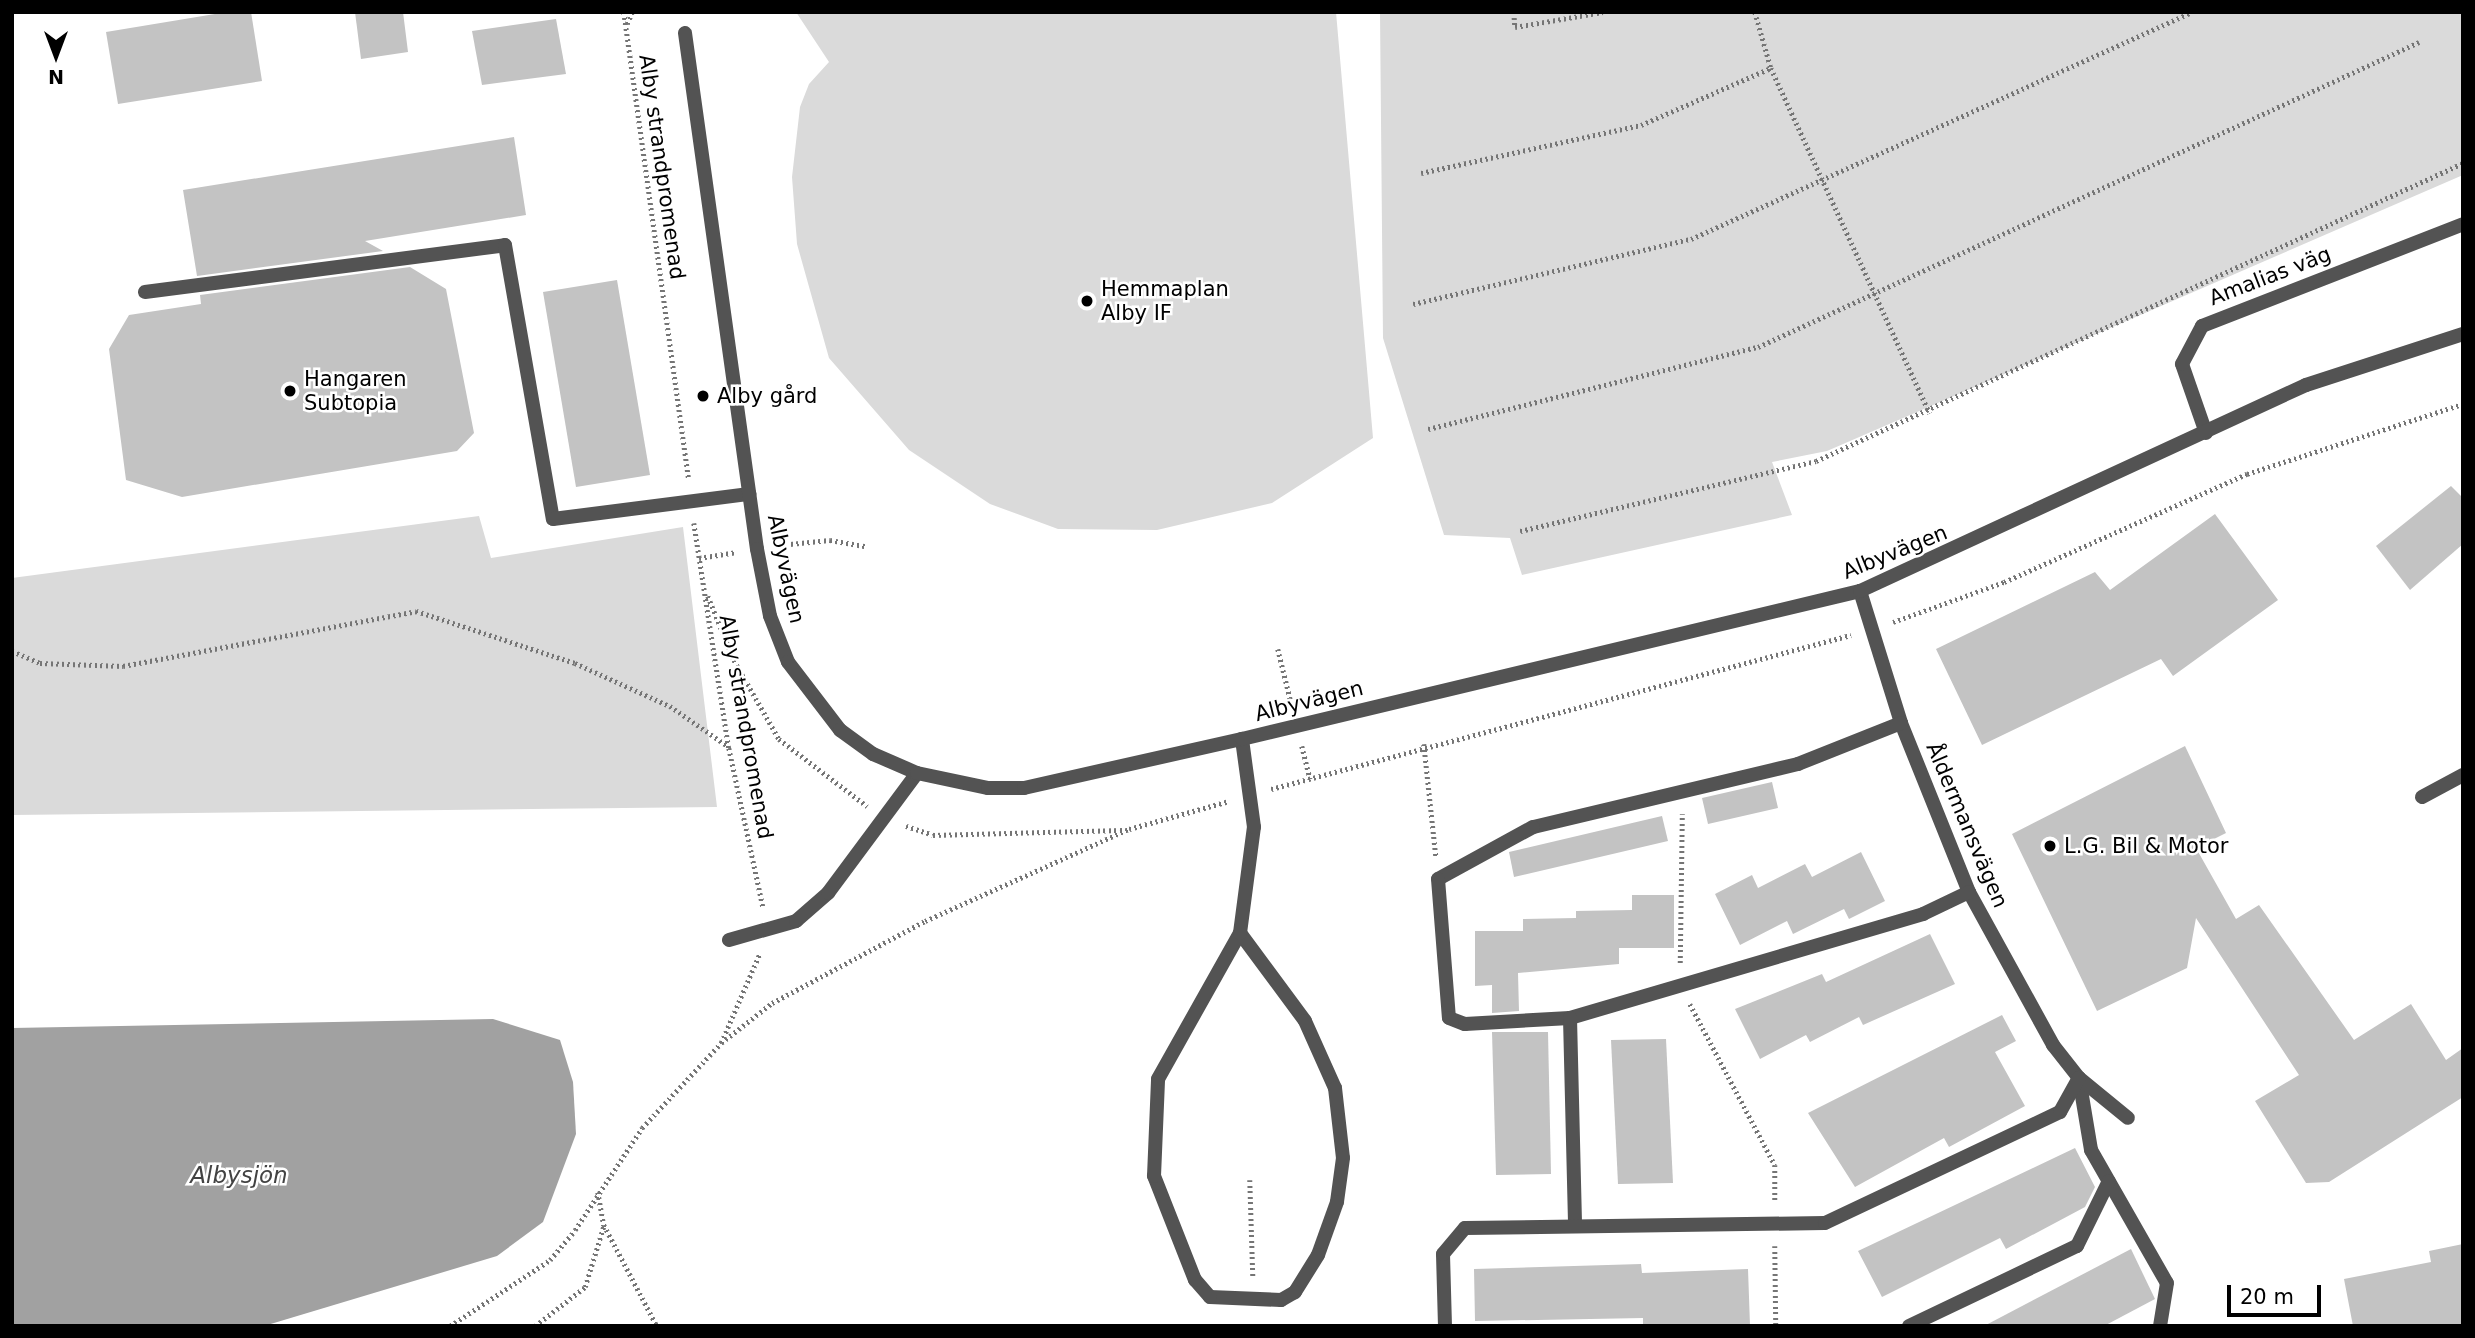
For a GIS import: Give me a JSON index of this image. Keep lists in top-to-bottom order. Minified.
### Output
{"streets":{"street":["Amalias väg","Albyvägen","Åldermansvägen"],"path":["Alby strandpromenad"]},"crossings":[["Amalias väg","Albyvägen"],["Albyvägen","Åldermansvägen"]],"water":["Albysjön"],"places":["Hemmaplan Alby IF","Hangaren Subtopia","Alby gård","L.G. Bil & Motor"],"scale_bar":"20 m","north":"bottom"}
